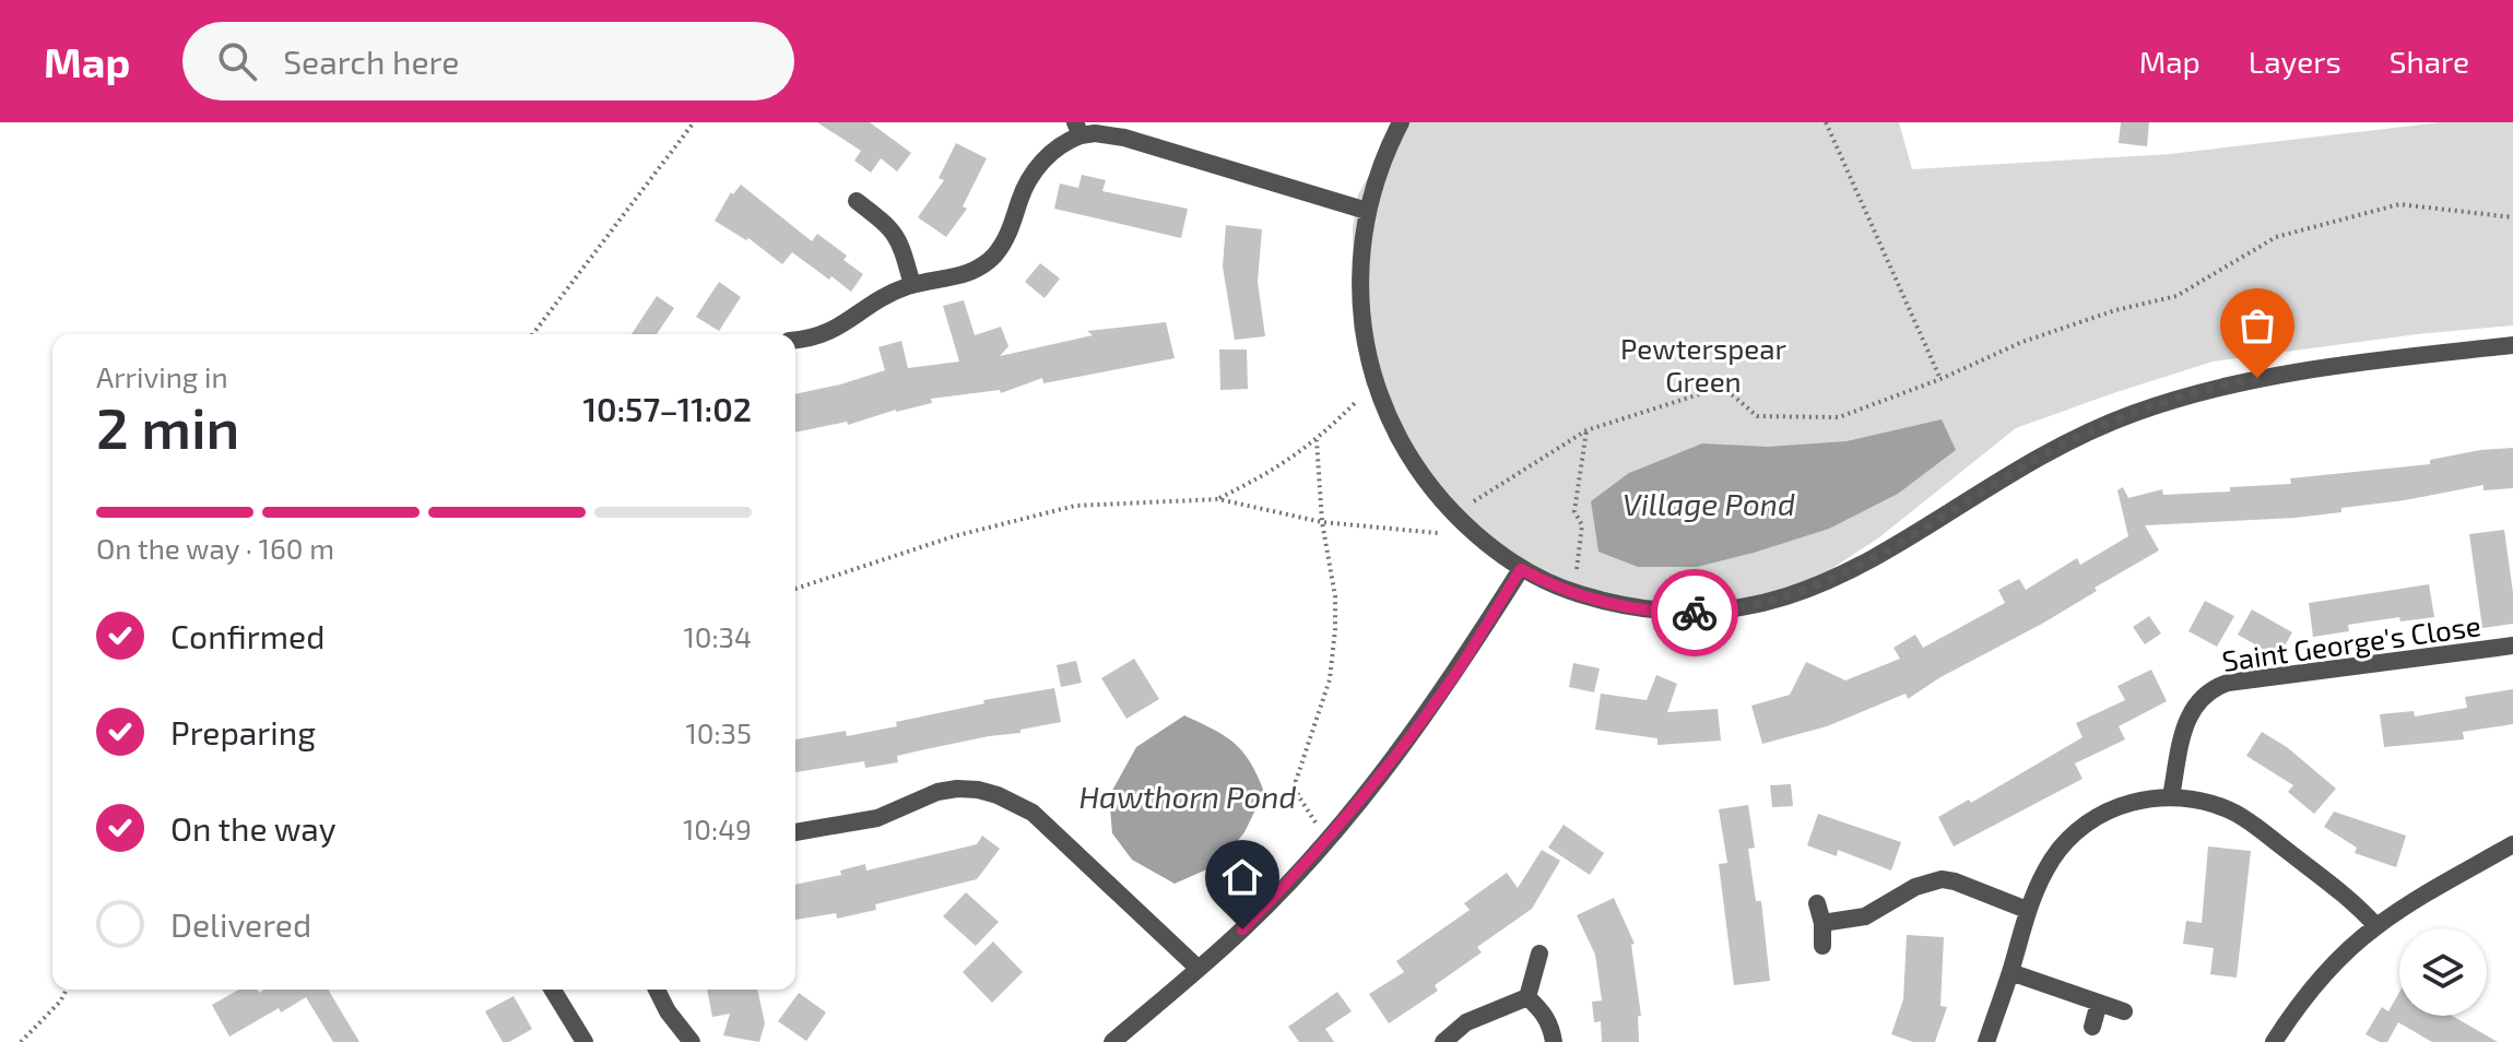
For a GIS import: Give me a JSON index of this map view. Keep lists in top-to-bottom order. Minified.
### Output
{"streets":{"street":["Saint George's Close"]},"water":["Village Pond","Hawthorn Pond"],"parks":["Pewterspear Green"],"page":{"header":"Map","search":"Search here","nav":["Map","Layers","Share"],"heading":["2 min","Arriving in","10:57–11:02"],"bar":"On the way · 160 m","list":[["Confirmed","10:34"],["Preparing","10:35"],["On the way","10:49"],"Delivered"]}}
